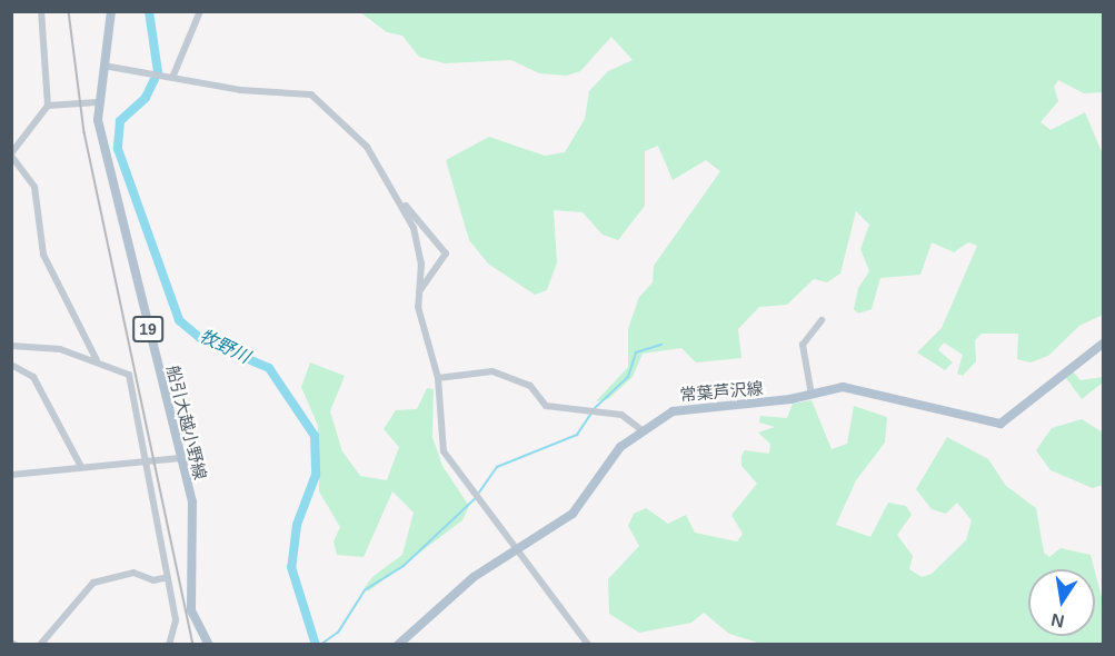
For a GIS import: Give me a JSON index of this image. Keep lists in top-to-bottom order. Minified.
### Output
{"streets":{"main road":["19","常葉芦沢線","船引大越小野線"]},"water":["牧野川"],"north":"bottom"}
